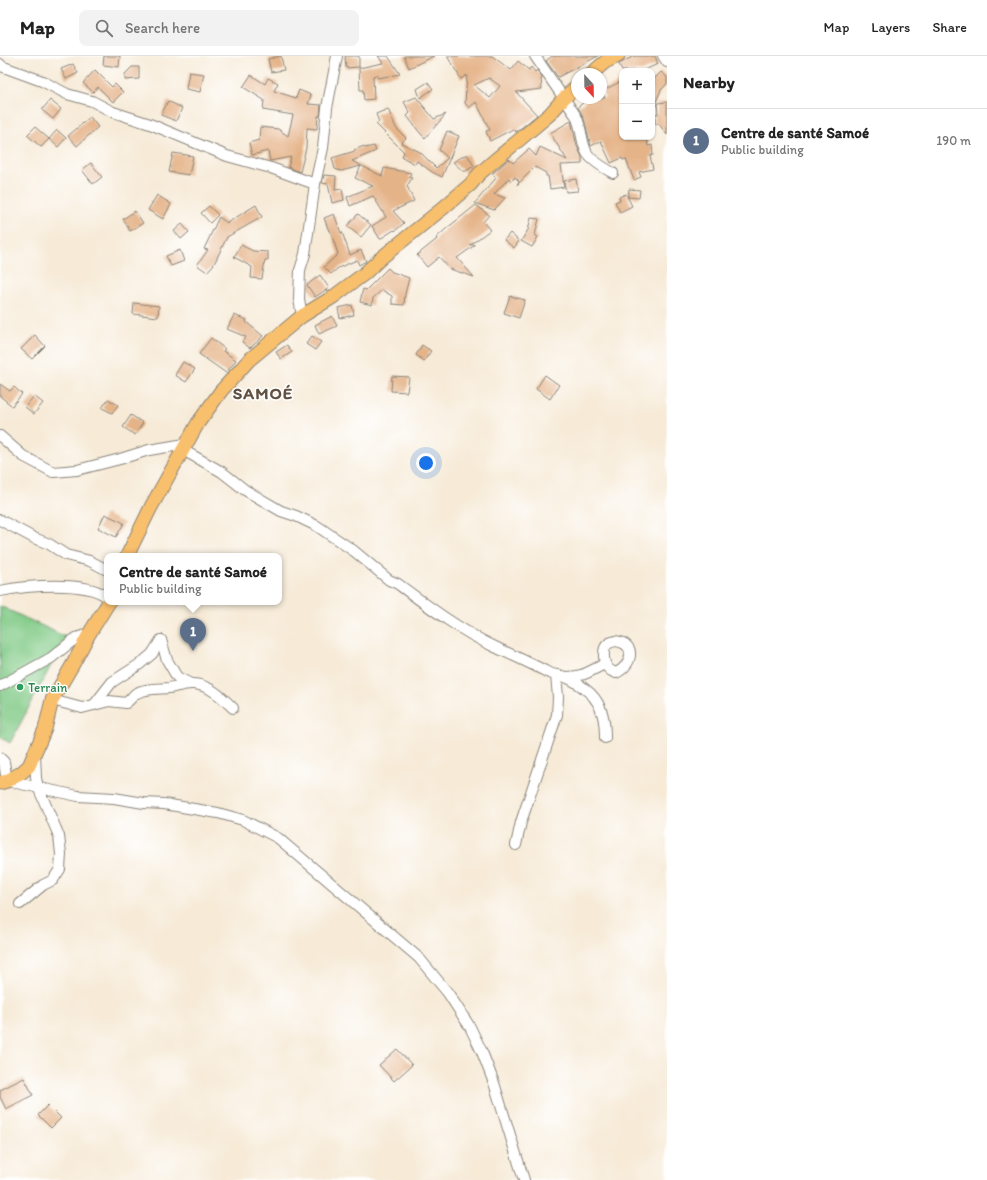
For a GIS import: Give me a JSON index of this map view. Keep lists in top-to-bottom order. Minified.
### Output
{"districts":["SAMOÉ"],"places":["Terrain"],"north":"bottom","page":{"header":"Map","search":"Search here","nav":["Map","Layers","Share"],"heading":"Nearby","map_buttons":["+","−"],"list":[{"mark":"1","name":"Centre de santé Samoé","note":"Public building","value":"190 m"}],"popup":["Centre de santé Samoé","Public building"],"pins":"1"}}
